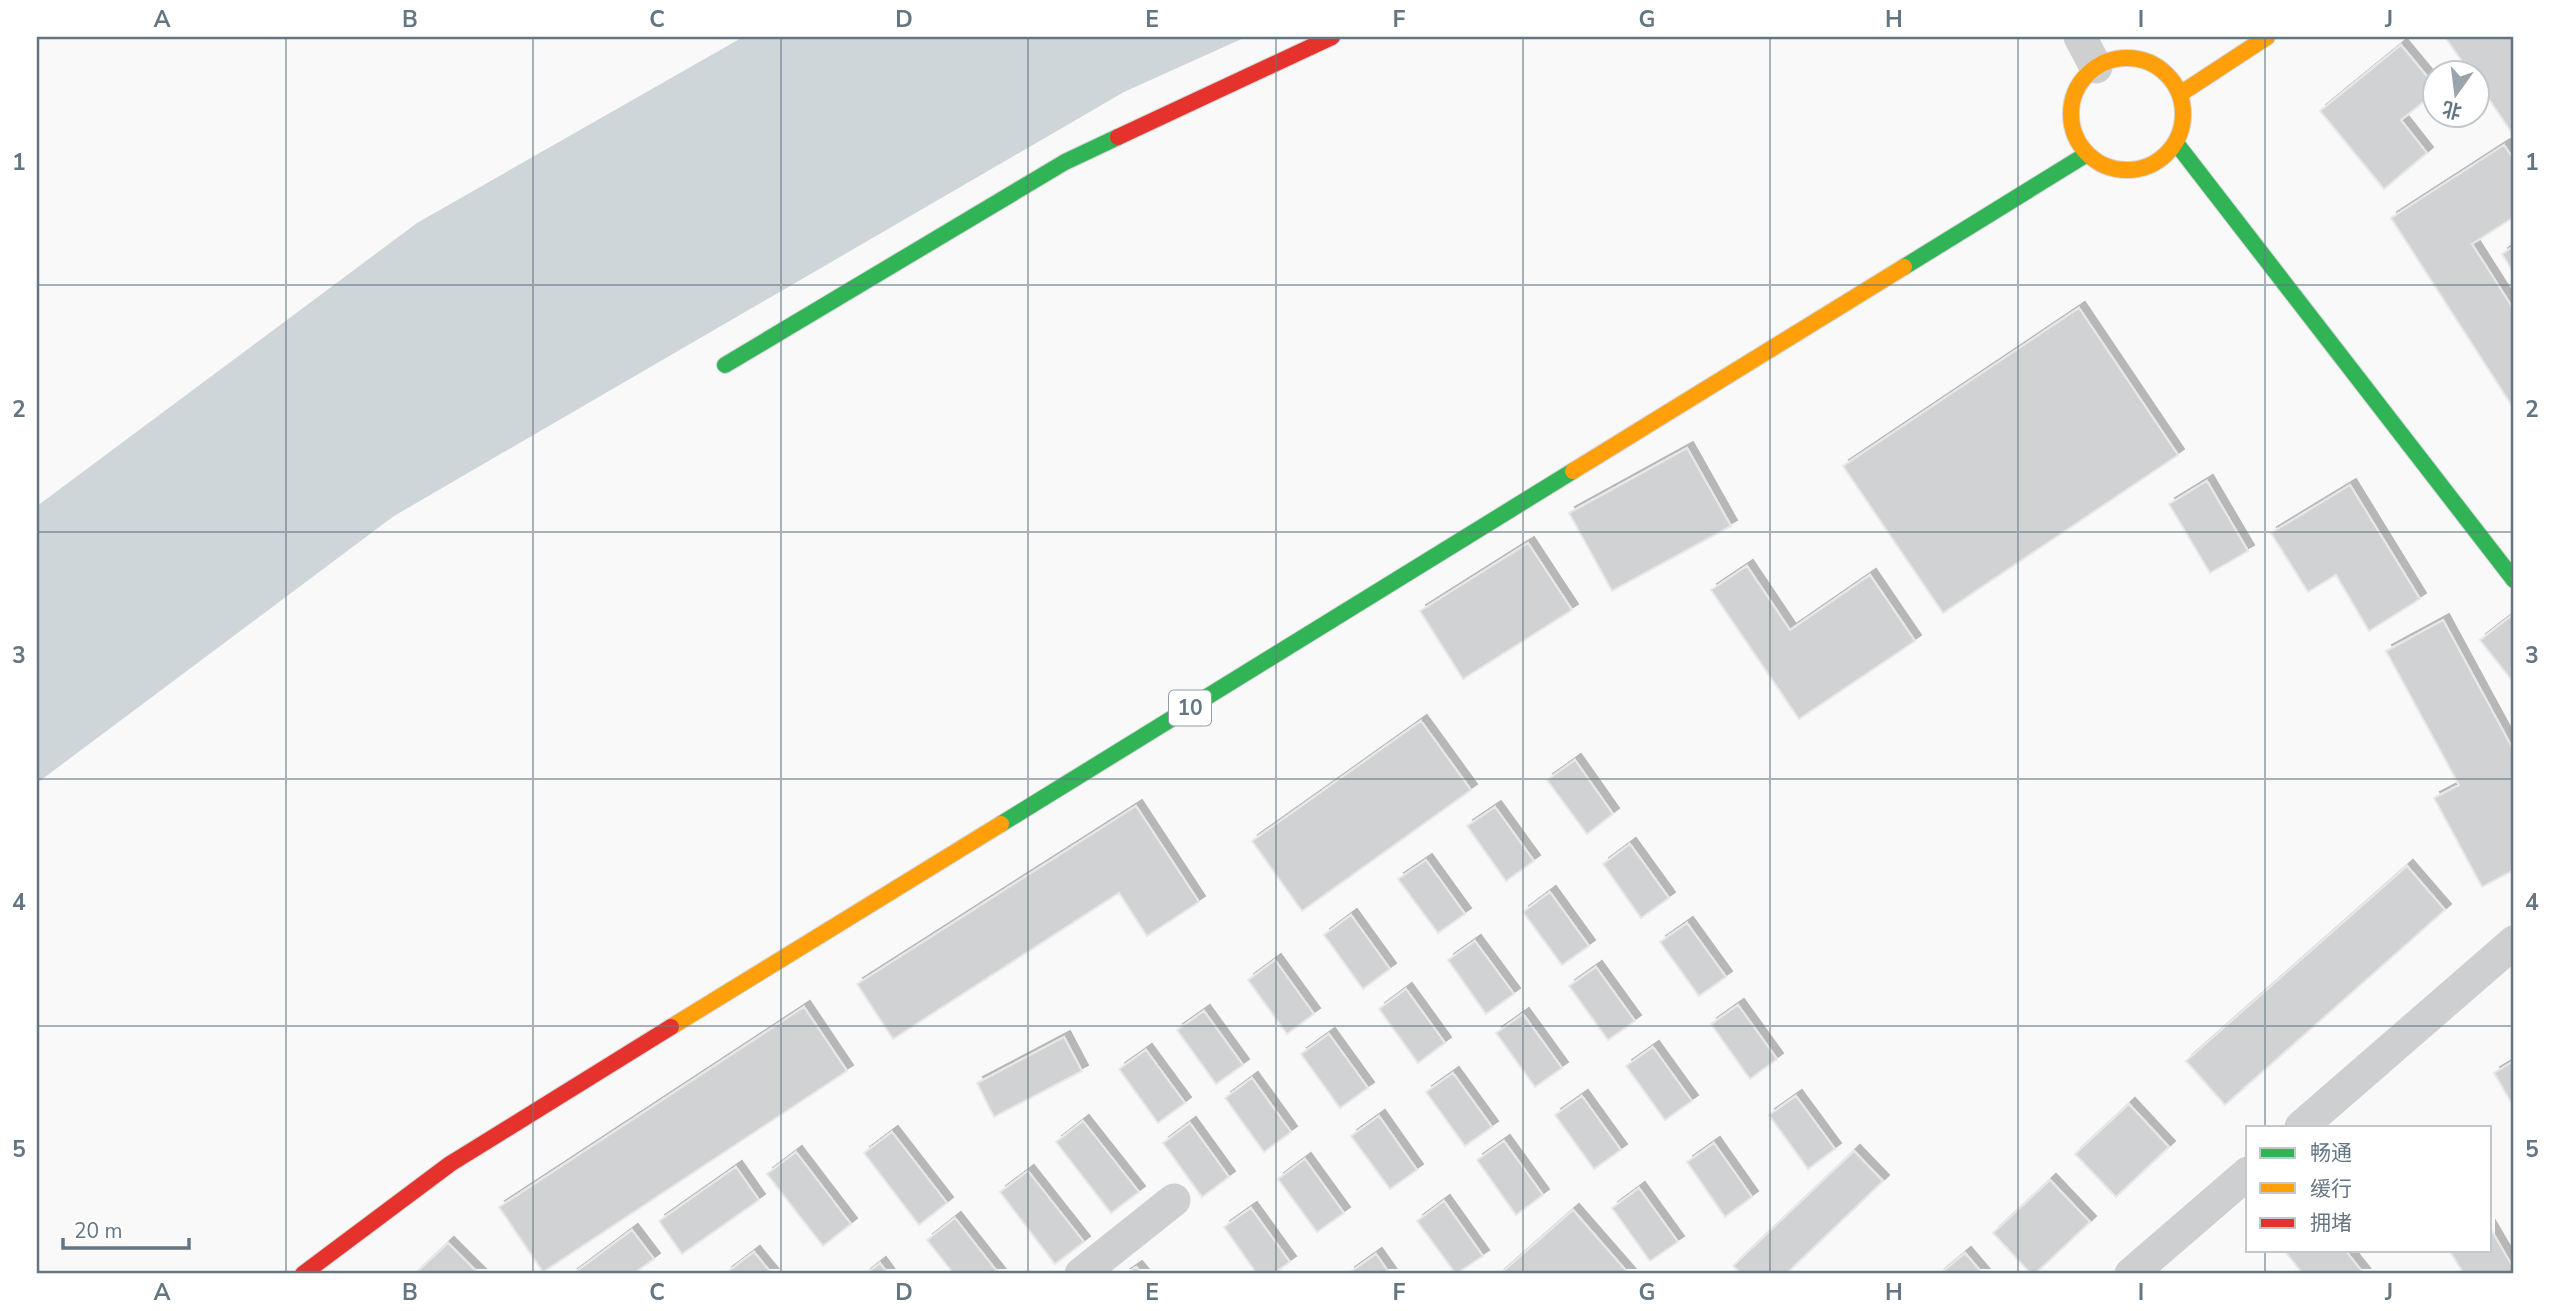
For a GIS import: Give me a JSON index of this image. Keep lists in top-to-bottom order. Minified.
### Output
{"streets":{"main road":["10"]},"legend":["畅通","缓行","拥堵"],"scale_bar":"20 m","north":"bottom","grid":{"columns":["A","B","C","D","E","F","G","H","I","J"],"rows":["1","2","3","4","5"]}}
